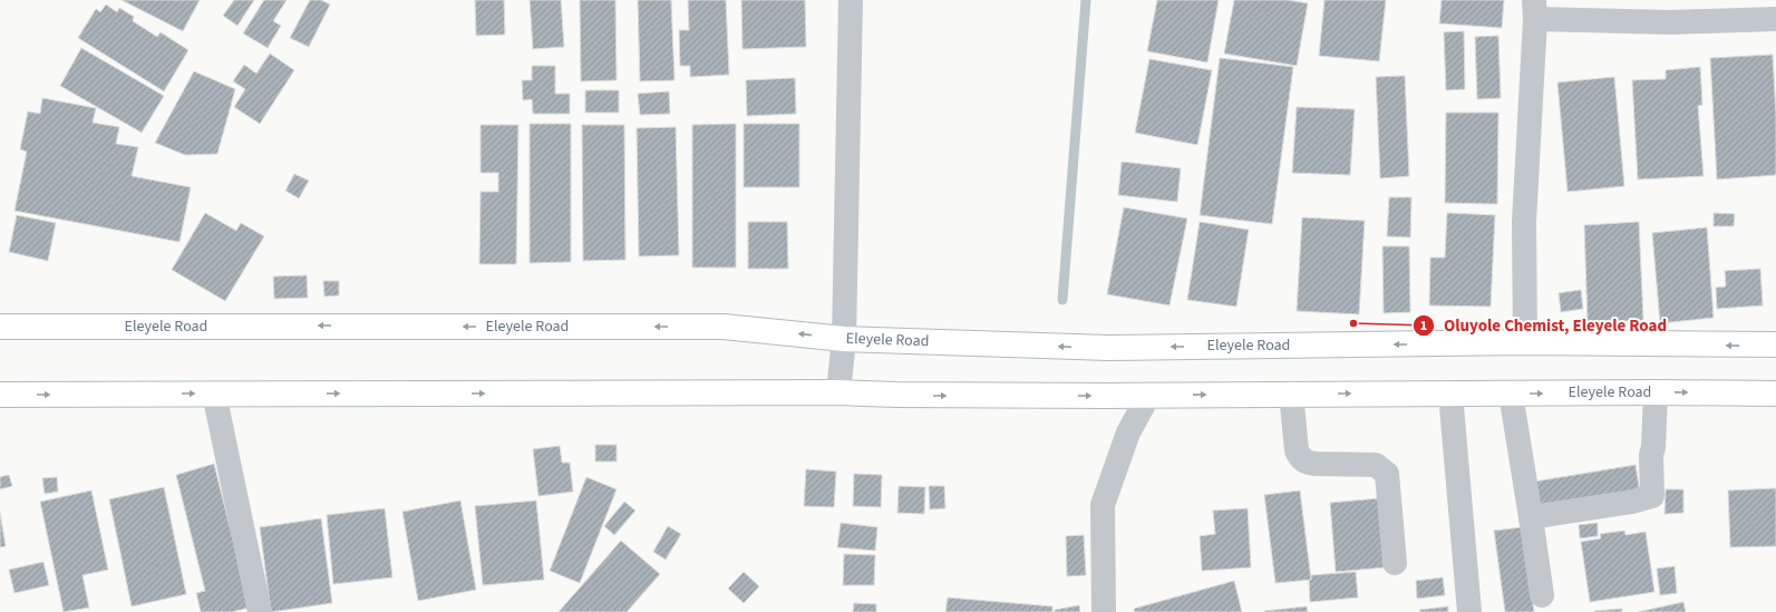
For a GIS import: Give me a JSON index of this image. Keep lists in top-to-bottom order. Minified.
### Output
{"streets":{"main road":["Eleyele Road"]},"places":["Oluyole Chemist, Eleyele Road"]}
